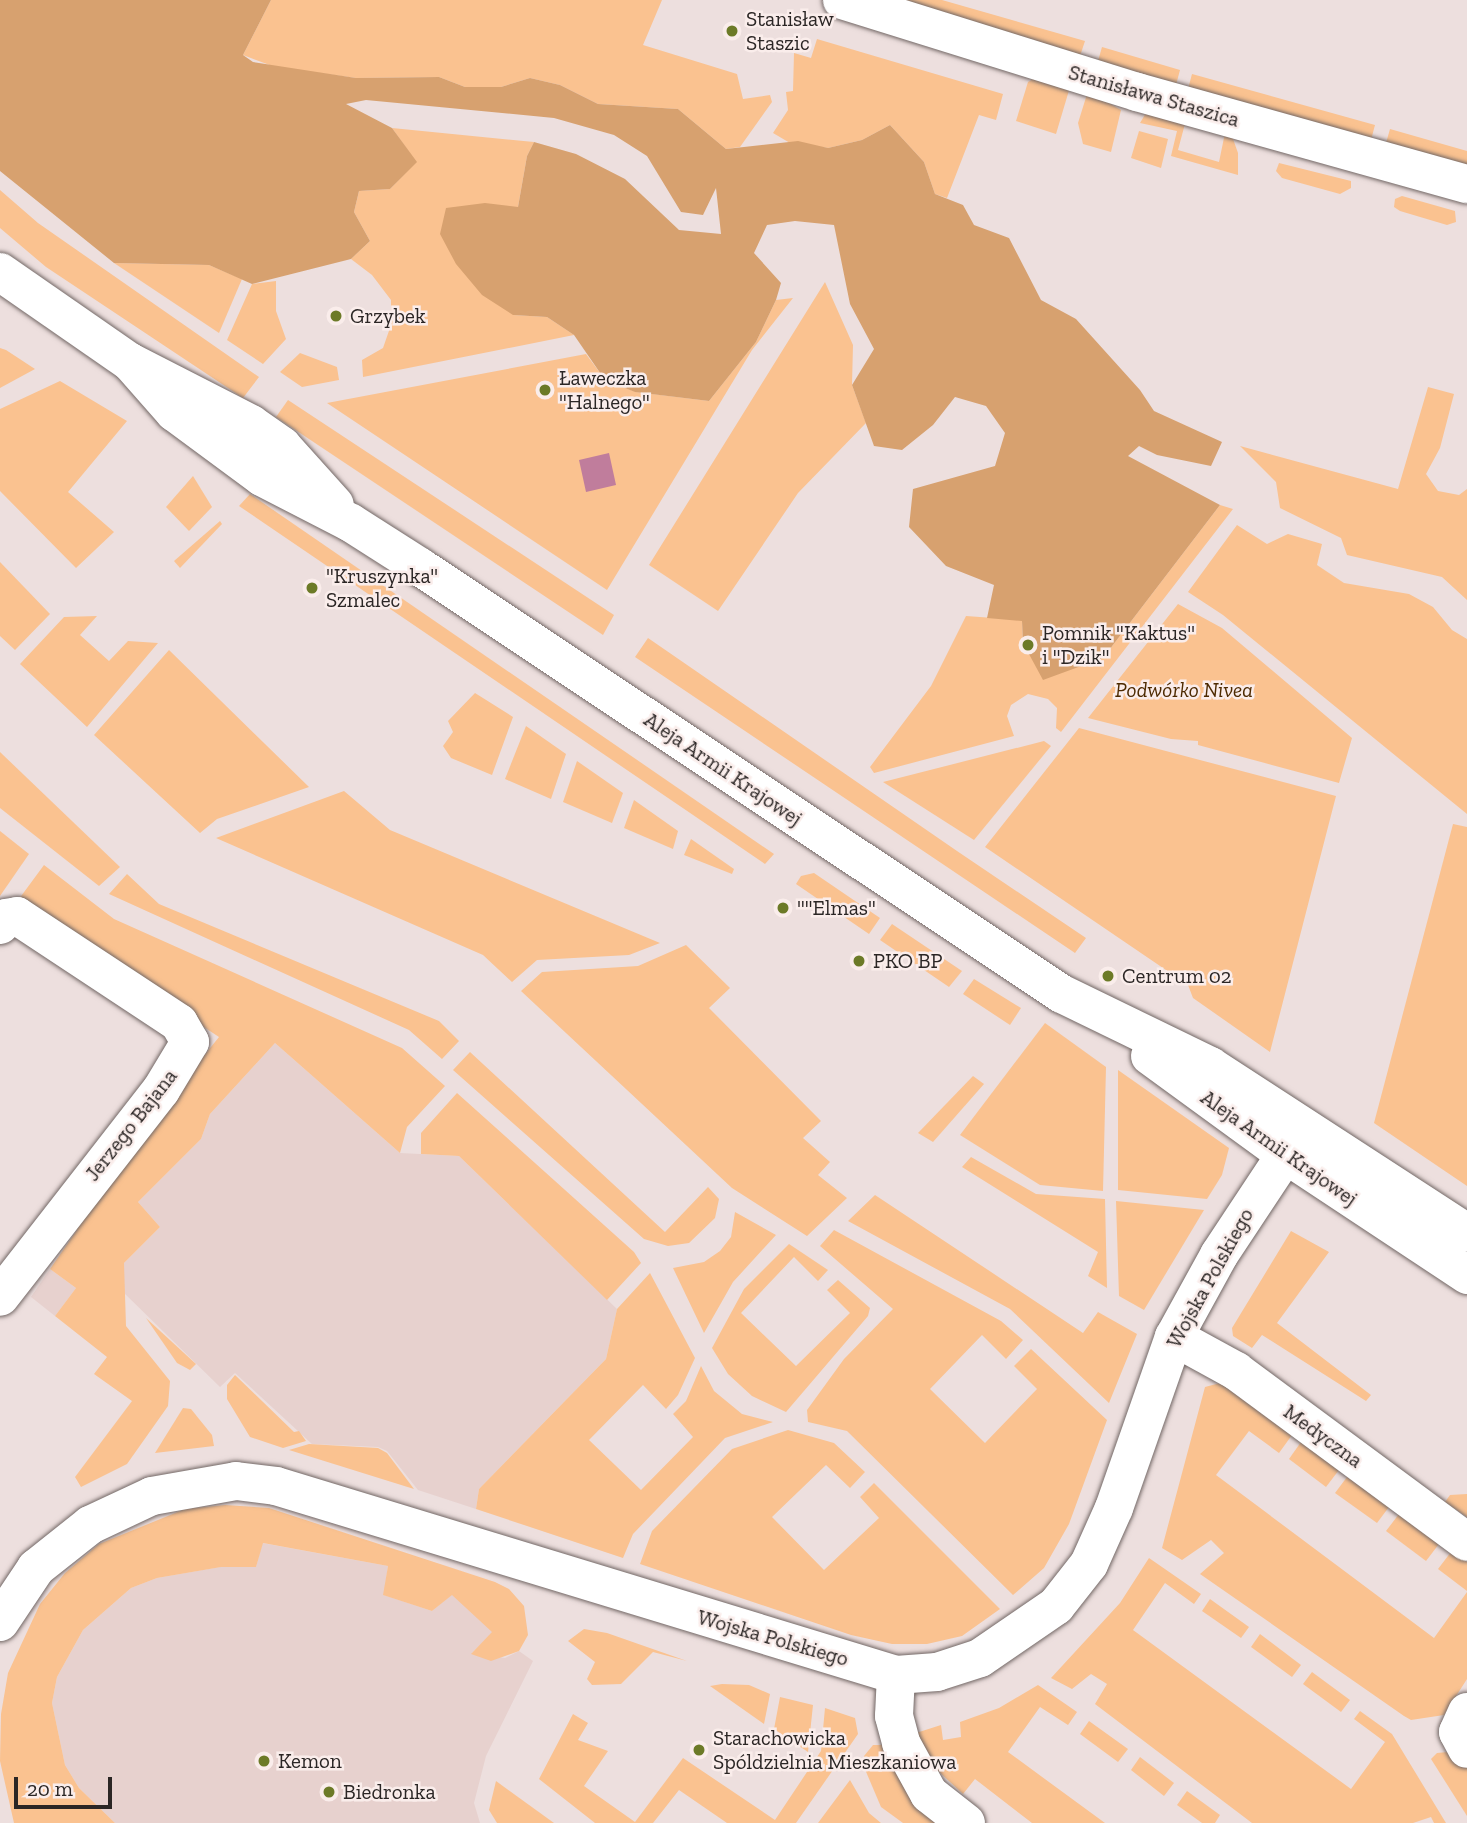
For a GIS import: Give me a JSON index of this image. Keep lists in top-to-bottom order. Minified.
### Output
{"streets":{"street":["Stanisława Staszica","Aleja Armii Krajowej","Jerzego Bajana","Wojska Polskiego","Medyczna"]},"crossings":[["Aleja Armii Krajowej","Wojska Polskiego"],["Wojska Polskiego","Medyczna"]],"parks":["Podwórko Nivea"],"places":["Stanisław Staszic","Grzybek","Ławeczka \"Halnego\"","\"Kruszynka\" Szmalec","Pomnik \"Kaktus\" i \"Dzik\"","\"\"Elmas\"","PKO BP","Centrum 02","Starachowicka Spóldzielnia Mieszkaniowa","Kemon","Biedronka"],"scale_bar":"20 m"}
